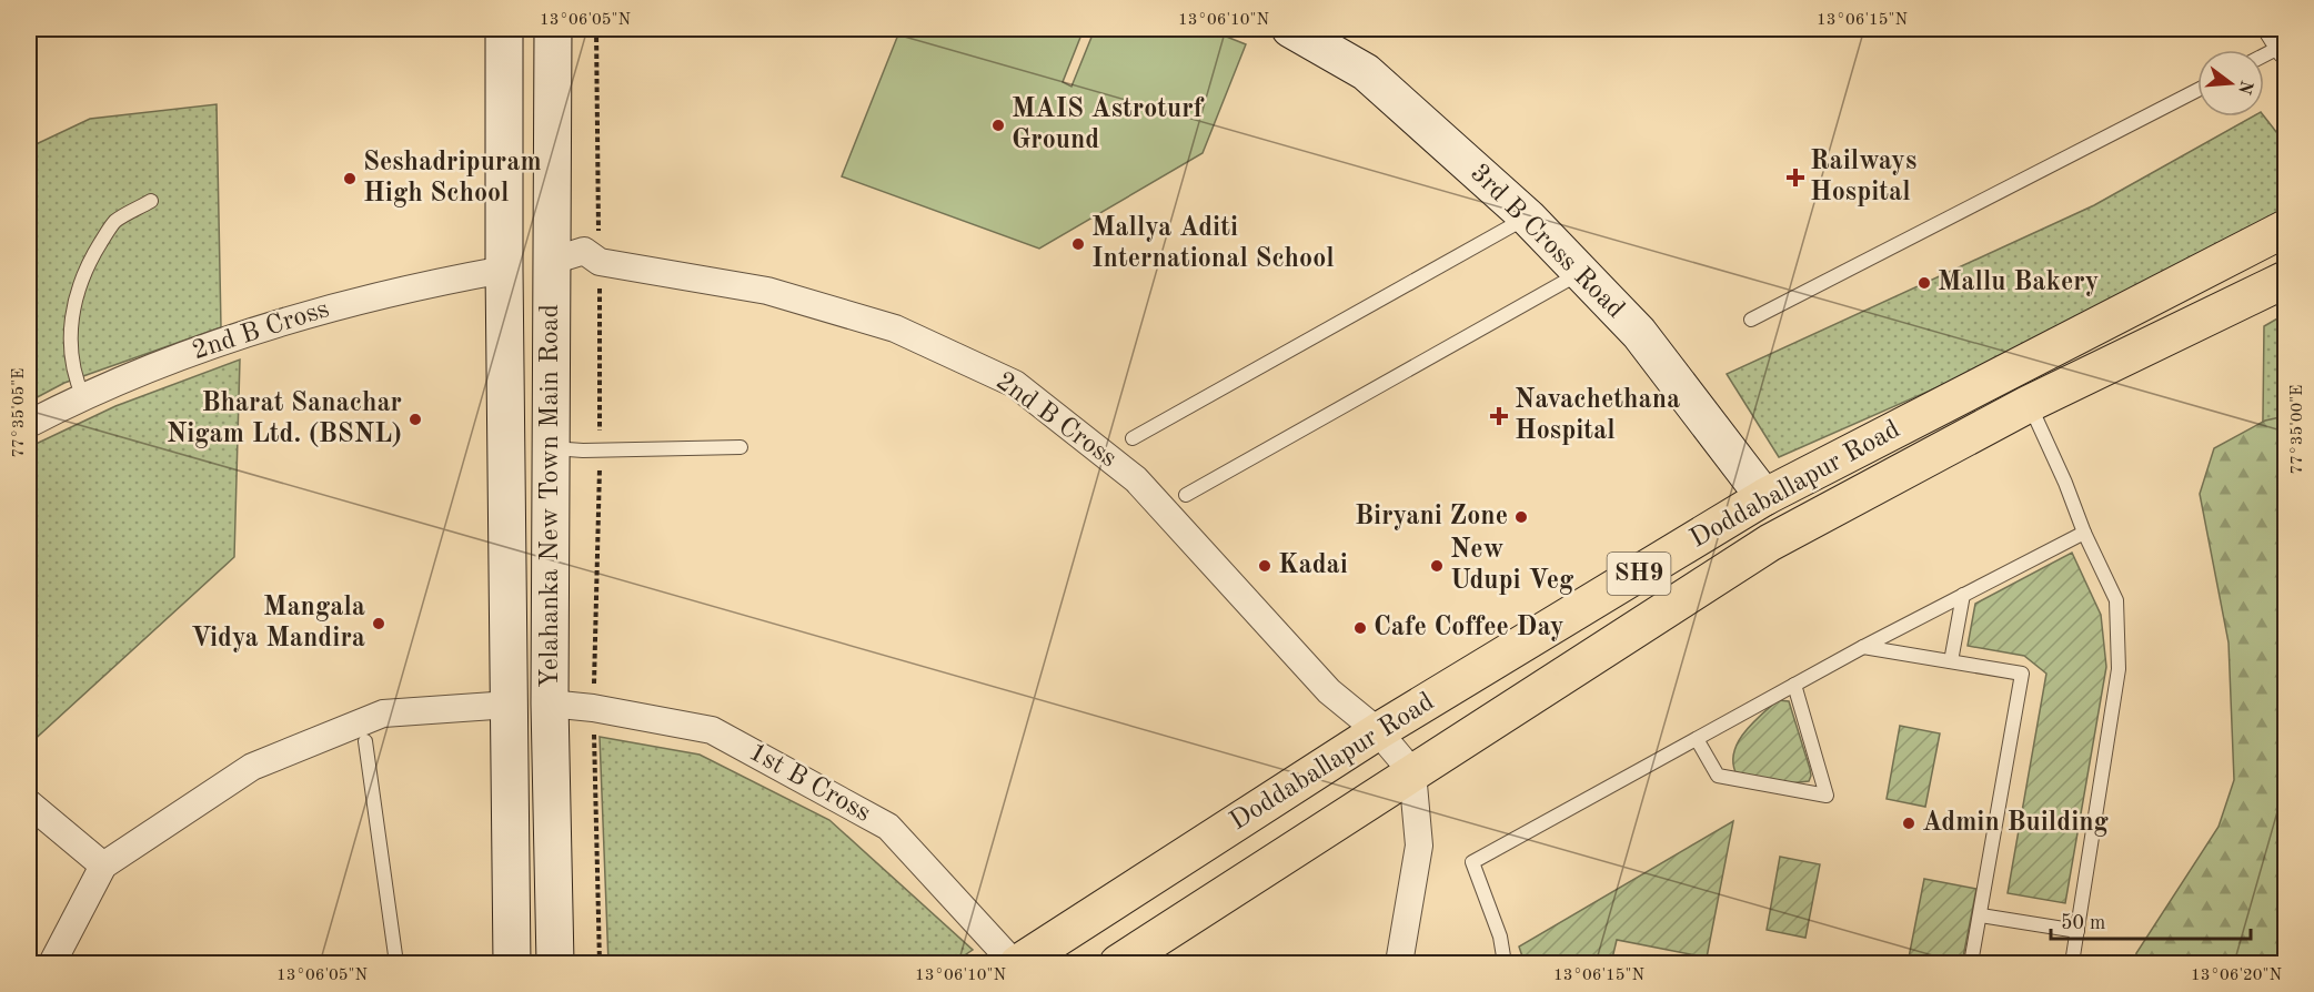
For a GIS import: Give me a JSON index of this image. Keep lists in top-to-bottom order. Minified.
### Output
{"streets":{"main road":["3rd B Cross Road","Doddaballapur Road","Yelahanka New Town Main Road","SH9"],"street":["2nd B Cross","1st B Cross"]},"crossings":[["3rd B Cross Road","Doddaballapur Road"],["2nd B Cross","Doddaballapur Road"],["2nd B Cross","Yelahanka New Town Main Road"],["Doddaballapur Road","1st B Cross"],["Yelahanka New Town Main Road","1st B Cross"]],"places":{"other":["MAIS Astroturf Ground","Seshadripuram High School","Mallya Aditi International School","Mallu Bakery","Bharat Sanachar Nigam Ltd. (BSNL)","Biryani Zone","Kadai","New Udupi Veg","Mangala Vidya Mandira","Cafe Coffee Day","Admin Building"],"health":["Railways Hospital","Navachethana Hospital"]},"scale_bar":"50 m","north":"right","coordinates":["13°06'05\"N","13°06'10\"N","13°06'15\"N","77°35'05\"E","77°35'00\"E","13°06'20\"N"]}
